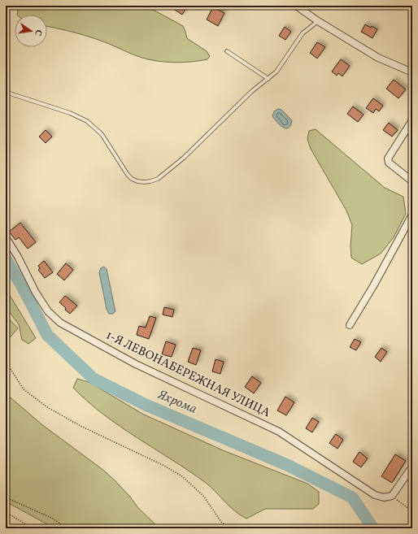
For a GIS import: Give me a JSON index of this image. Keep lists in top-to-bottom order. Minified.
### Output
{"streets":{"street":["1-Я ЛЕВОНАБЕРЕЖНАЯ УЛИЦА"]},"water":["Яхрома"],"north":"right"}
